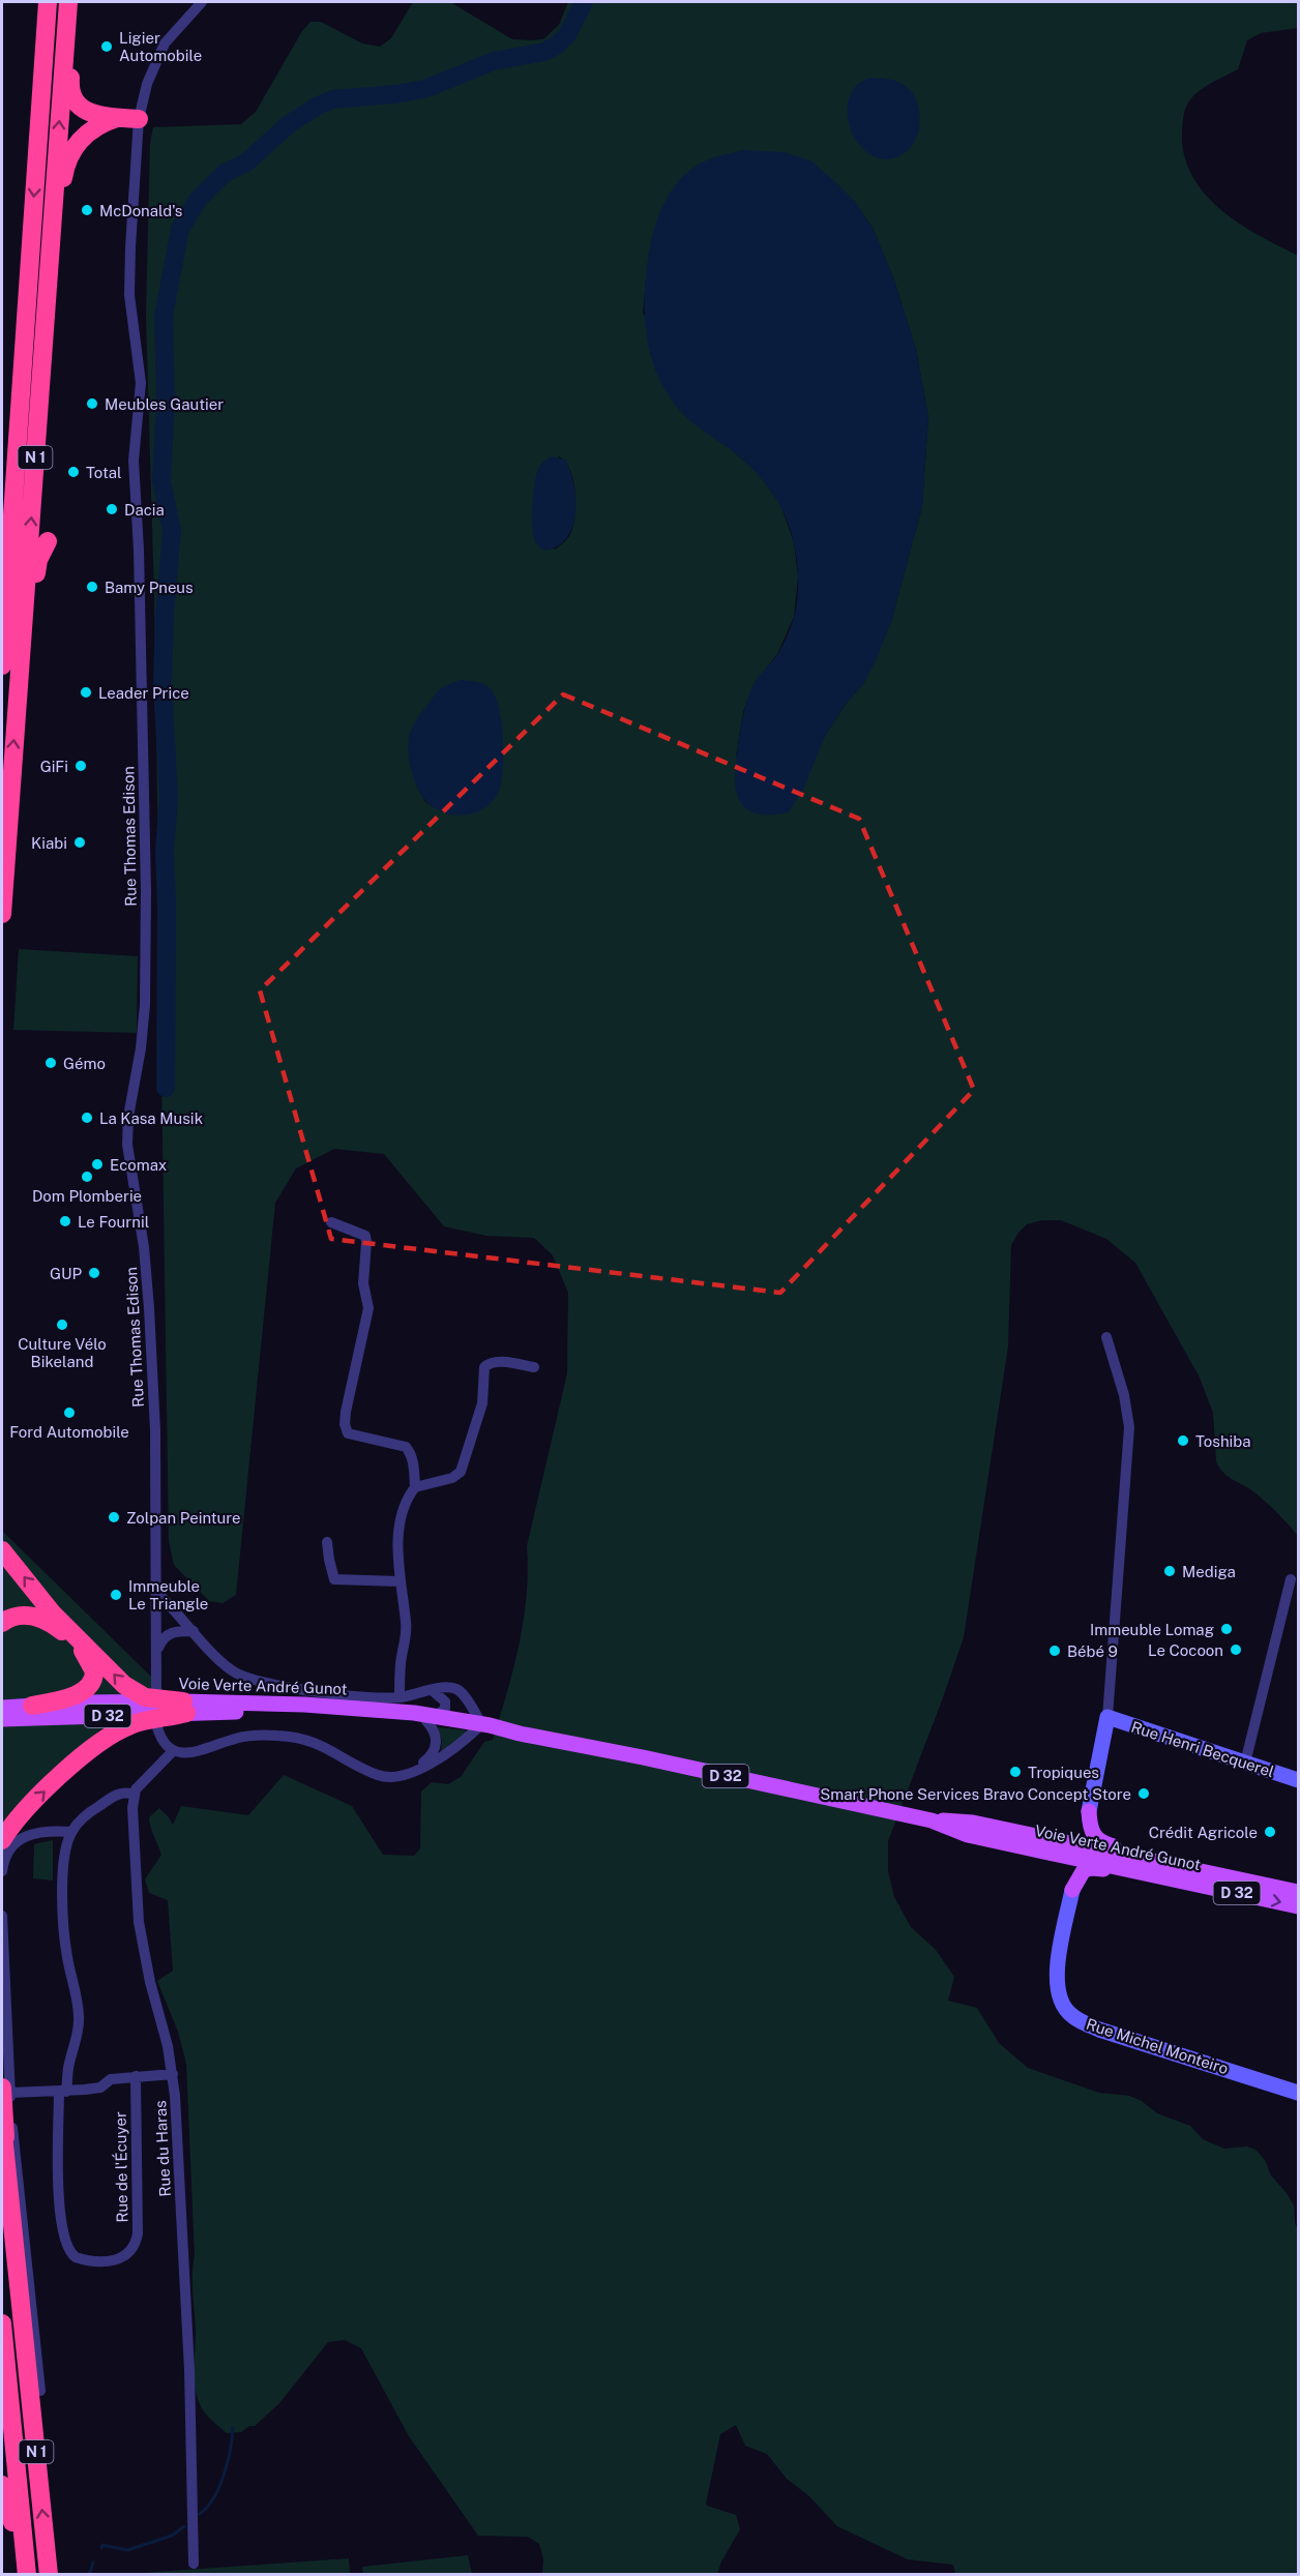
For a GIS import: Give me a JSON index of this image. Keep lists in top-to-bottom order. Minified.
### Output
{"streets":{"highway":["N 1"],"main road":["Voie Verte André Gunot","D 32"],"street":["Rue Thomas Edison","Rue Henri Becquerel","Rue Michel Monteiro","Rue du Haras","Rue de l'Écuyer"]},"places":["Ligier Automobile","McDonald's","Meubles Gautier","Total","Dacia","Bamy Pneus","Leader Price","GiFi","Kiabi","Gémo","La Kasa Musik","Ecomax","Dom Plomberie","Le Fournil","GUP","Culture Vélo Bikeland","Ford Automobile","Toshiba","Zolpan Peinture","Mediga","Immeuble Le Triangle","Immeuble Lomag","Le Cocoon","Bébé 9","Tropiques","Smart Phone Services Bravo Concept Store","Crédit Agricole"]}
